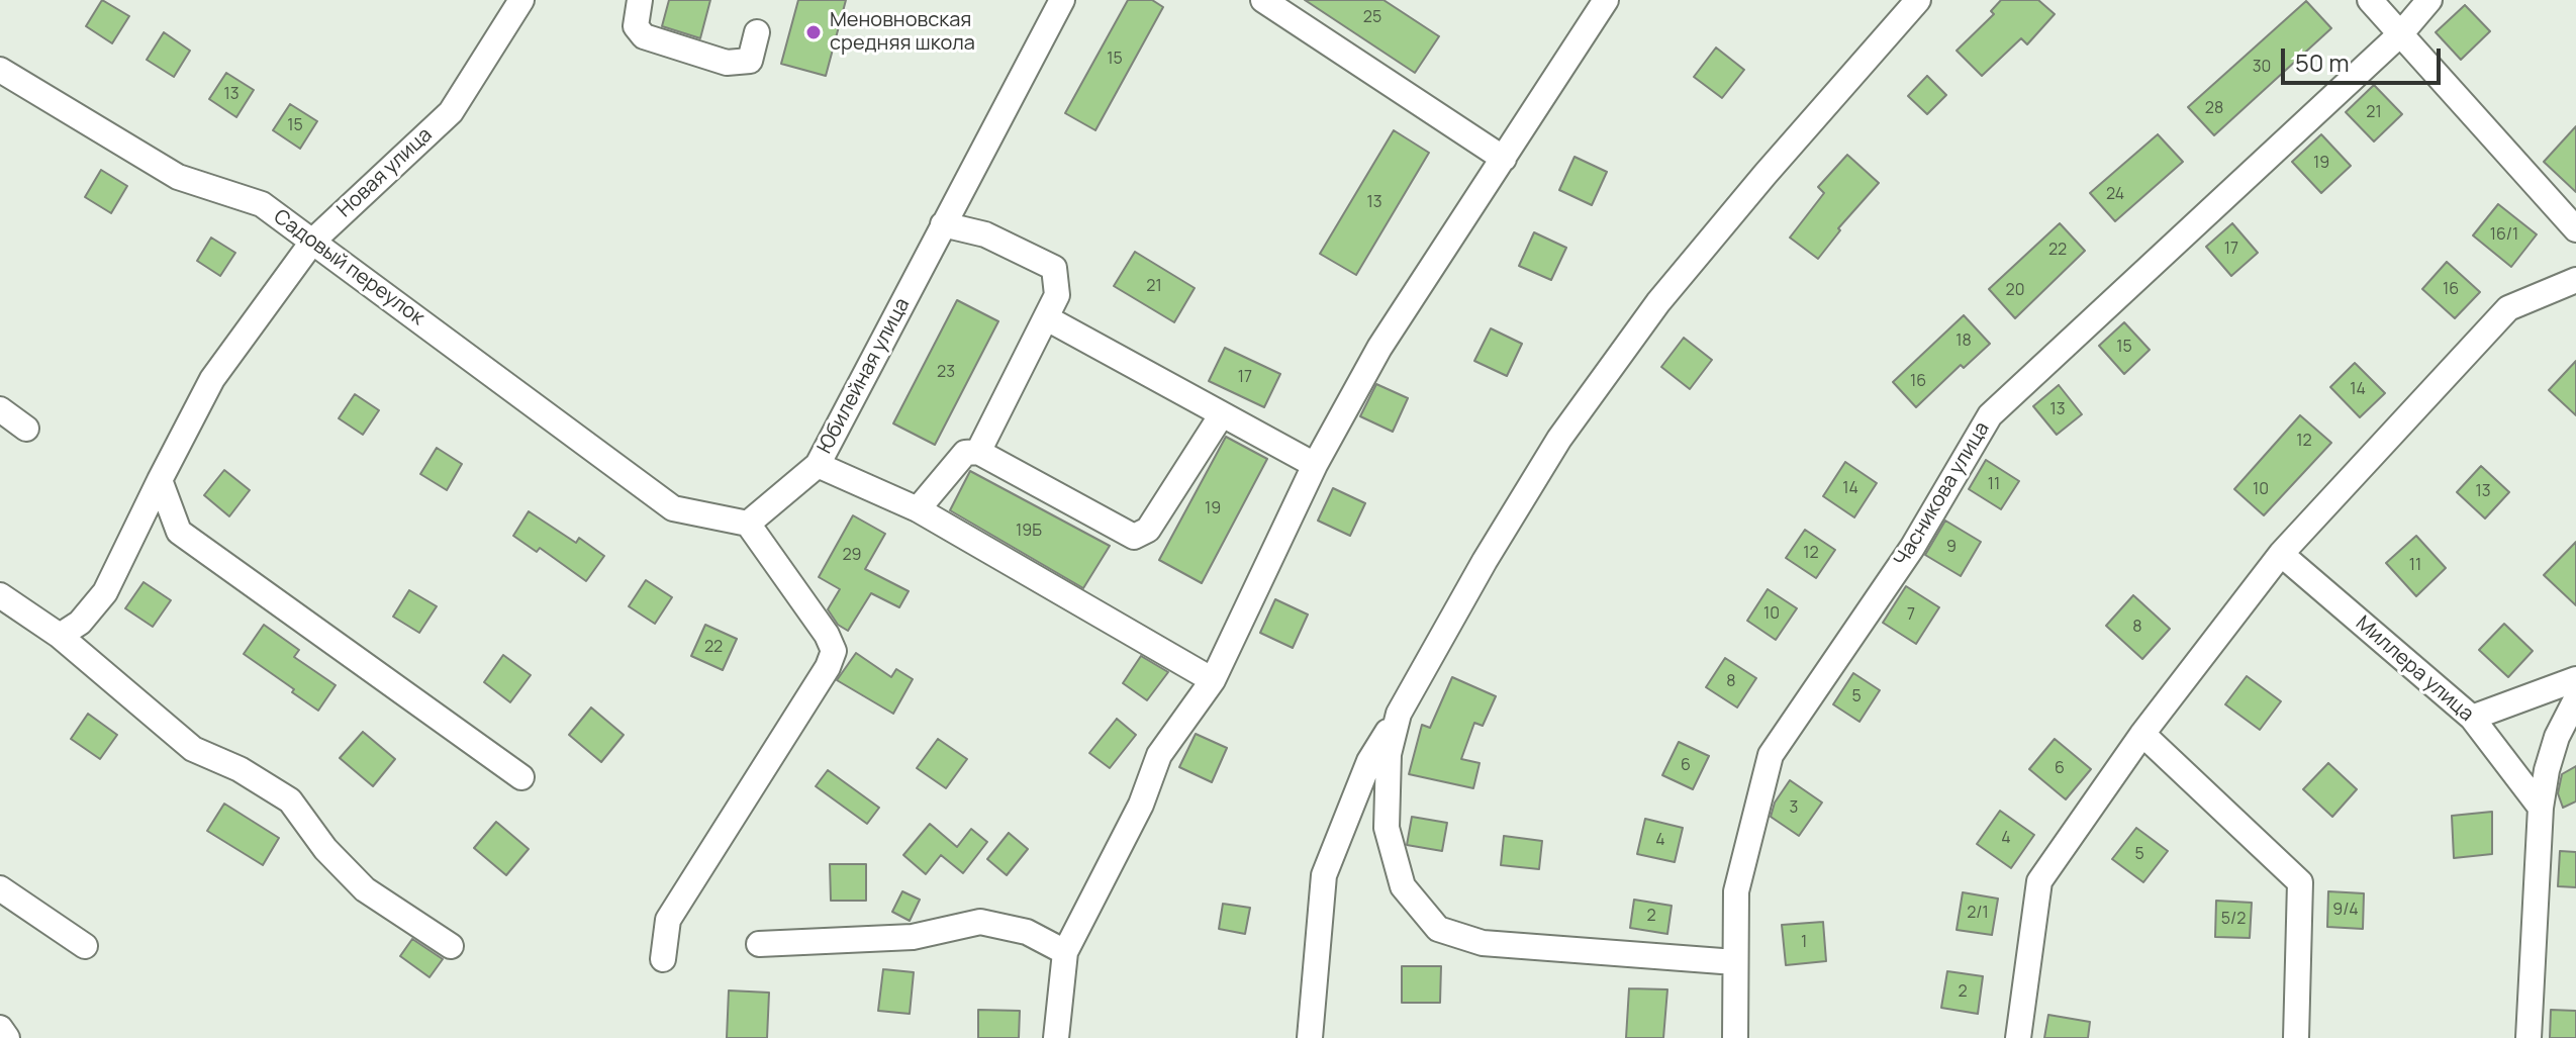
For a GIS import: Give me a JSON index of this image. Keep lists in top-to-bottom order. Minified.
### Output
{"streets":{"street":["Новая улица","Садовый переулок","Юбилейная улица","Часникова улица","Миллера улица"]},"crossings":[["Новая улица","Садовый переулок"],["Садовый переулок","Юбилейная улица"]],"places":["Меновновская средняя школа"],"house_numbers":["25","15","30","13","28","21","15","19","24","13","16/1","17","22","21","16","20","18","15","23","17","16","14","13","12","11","14","10","13","19","19Б","9","12","29","11","10","7","8","22","8","5","6","6","3","4","4","5","9/4","2/1","2","5/2","1","2"],"scale_bar":"50 m"}
